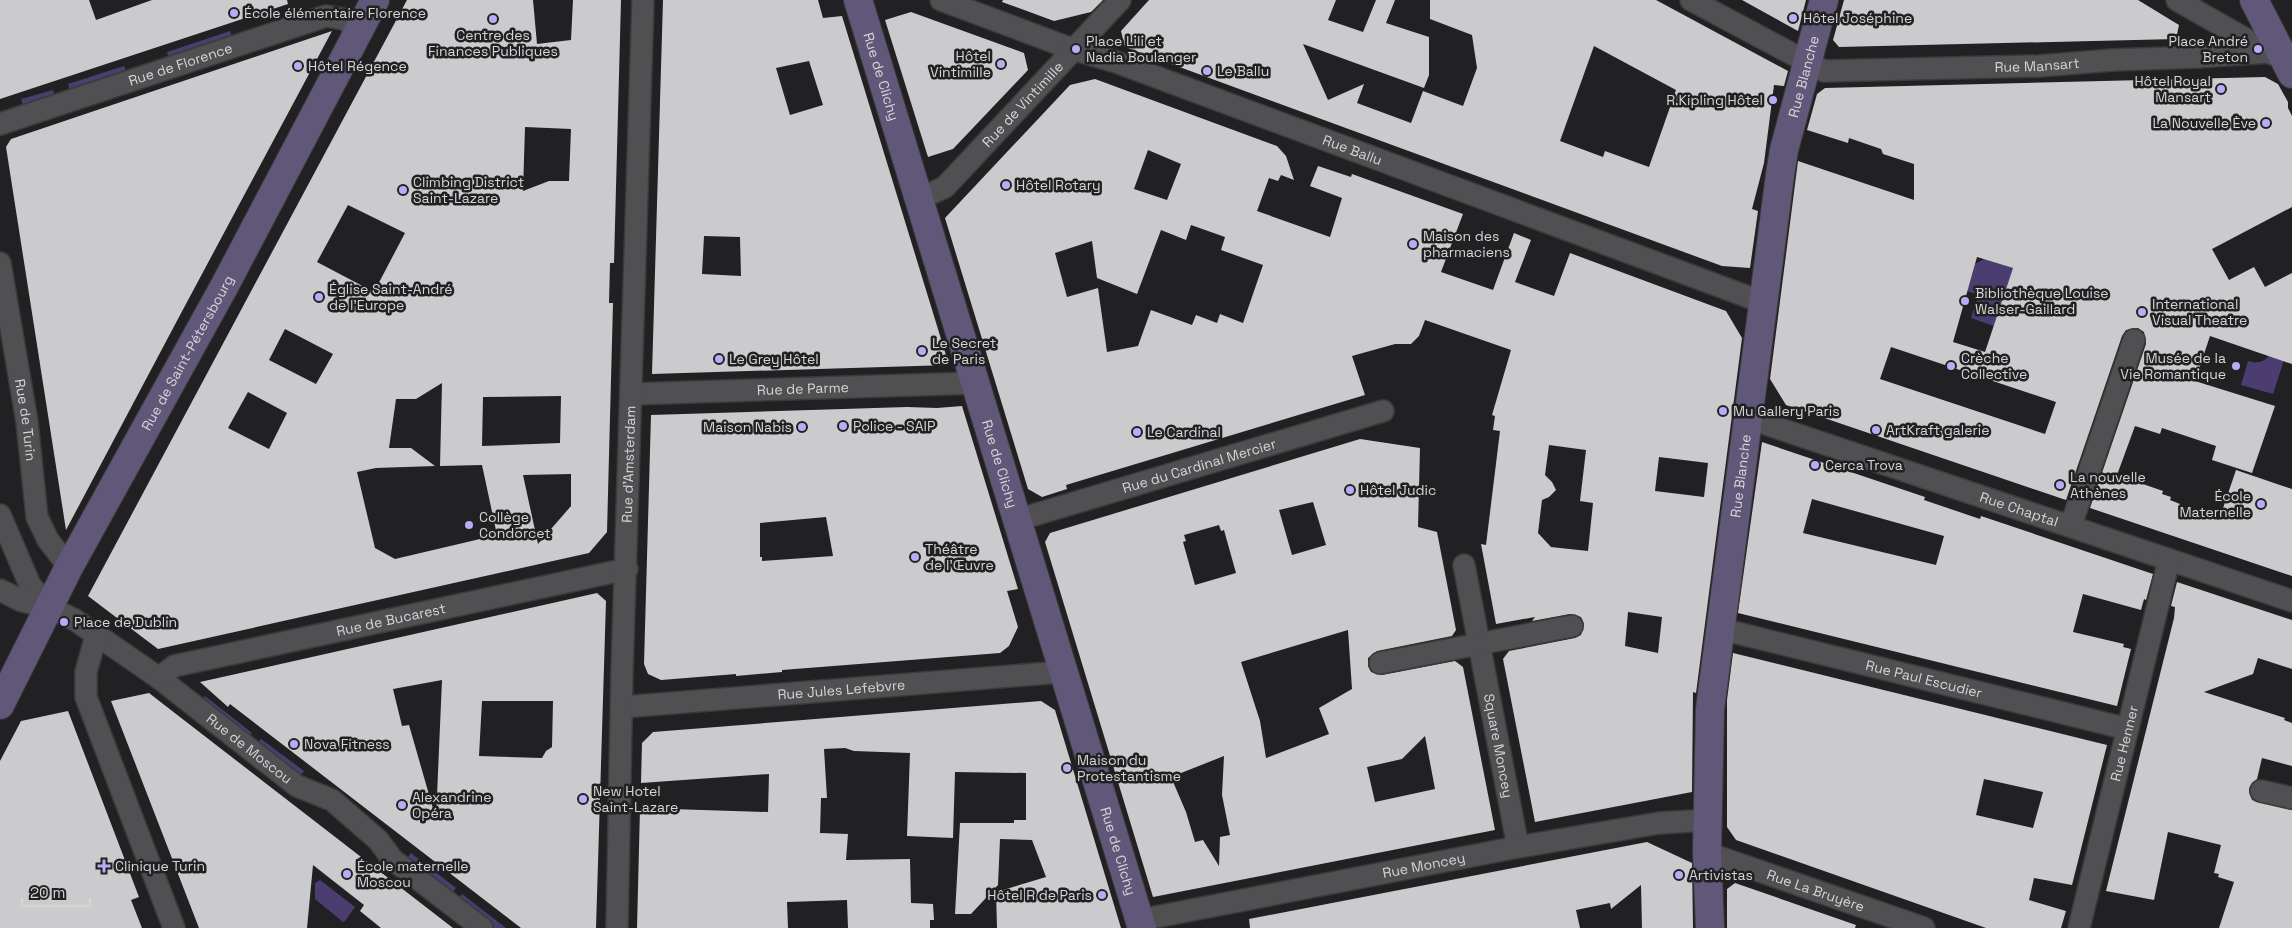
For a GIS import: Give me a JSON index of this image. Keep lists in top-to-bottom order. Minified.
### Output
{"streets":{"street":["Rue de Florence","Rue Mansart","Rue Blanche","Rue de Clichy","Rue de Vintimille","Rue Ballu","Rue de Saint-Pétersbourg","Rue de Parme","Rue de Turin","Rue d'Amsterdam","Rue du Cardinal Mercier","Rue Chaptal","Rue de Bucarest","Rue Paul Escudier","Rue Jules Lefebvre","Rue Henner","Square Moncey","Rue de Moscou","Rue Moncey","Rue La Bruyère"]},"crossings":[["Rue de Florence","Rue de Saint-Pétersbourg"],["Rue Mansart","Rue Blanche"],["Rue Blanche","Rue Ballu"],["Rue Blanche","Rue Chaptal"],["Rue Blanche","Rue Paul Escudier"],["Rue Blanche","Rue Moncey"],["Rue Blanche","Rue La Bruyère"],["Rue de Clichy","Rue de Vintimille"],["Rue de Clichy","Rue de Parme"],["Rue de Clichy","Rue du Cardinal Mercier"],["Rue de Clichy","Rue Jules Lefebvre"],["Rue de Clichy","Rue Moncey"],["Rue de Vintimille","Rue Ballu"],["Rue de Saint-Pétersbourg","Rue de Turin"],["Rue de Saint-Pétersbourg","Rue de Moscou"],["Rue de Parme","Rue d'Amsterdam"],["Rue d'Amsterdam","Rue de Bucarest"],["Rue d'Amsterdam","Rue Jules Lefebvre"],["Rue Chaptal","Rue Henner"],["Rue de Bucarest","Rue de Moscou"],["Rue Paul Escudier","Rue Henner"],["Square Moncey","Rue Moncey"]],"places":{"other":["École élémentaire Florence","Hôtel Joséphine","Centre des Finances Publiques","Place Lili et Nadia Boulanger","Place André Breton","Hôtel Vintimille","Hôtel Régence","Le Ballu","Hôtel Royal Mansart","R.Kipling Hôtel","La Nouvelle Ève","Hôtel Rotary","Climbing District Saint-Lazare","Maison des pharmaciens","Église Saint-André de l'Europe","Bibliothèque Louise Walser-Gaillard","International Visual Theatre","Le Secret de Paris","Le Grey Hôtel","Crèche Collective","Musée de la Vie Romantique","Mu Gallery Paris","Police - SAIP","Maison Nabis","ArtKraft galerie","Le Cardinal","Cerca Trova","La nouvelle Athènes","Hôtel Judic","École Maternelle","Collège Condorcet","Théâtre de l'Œuvre","Place de Dublin","Nova Fitness","Maison du Protestantisme","New Hotel Saint-Lazare","Alexandrine Opéra","École maternelle Moscou","Artivistas","Hôtel R de Paris"],"health":["Clinique Turin"]},"scale_bar":"20 m"}
